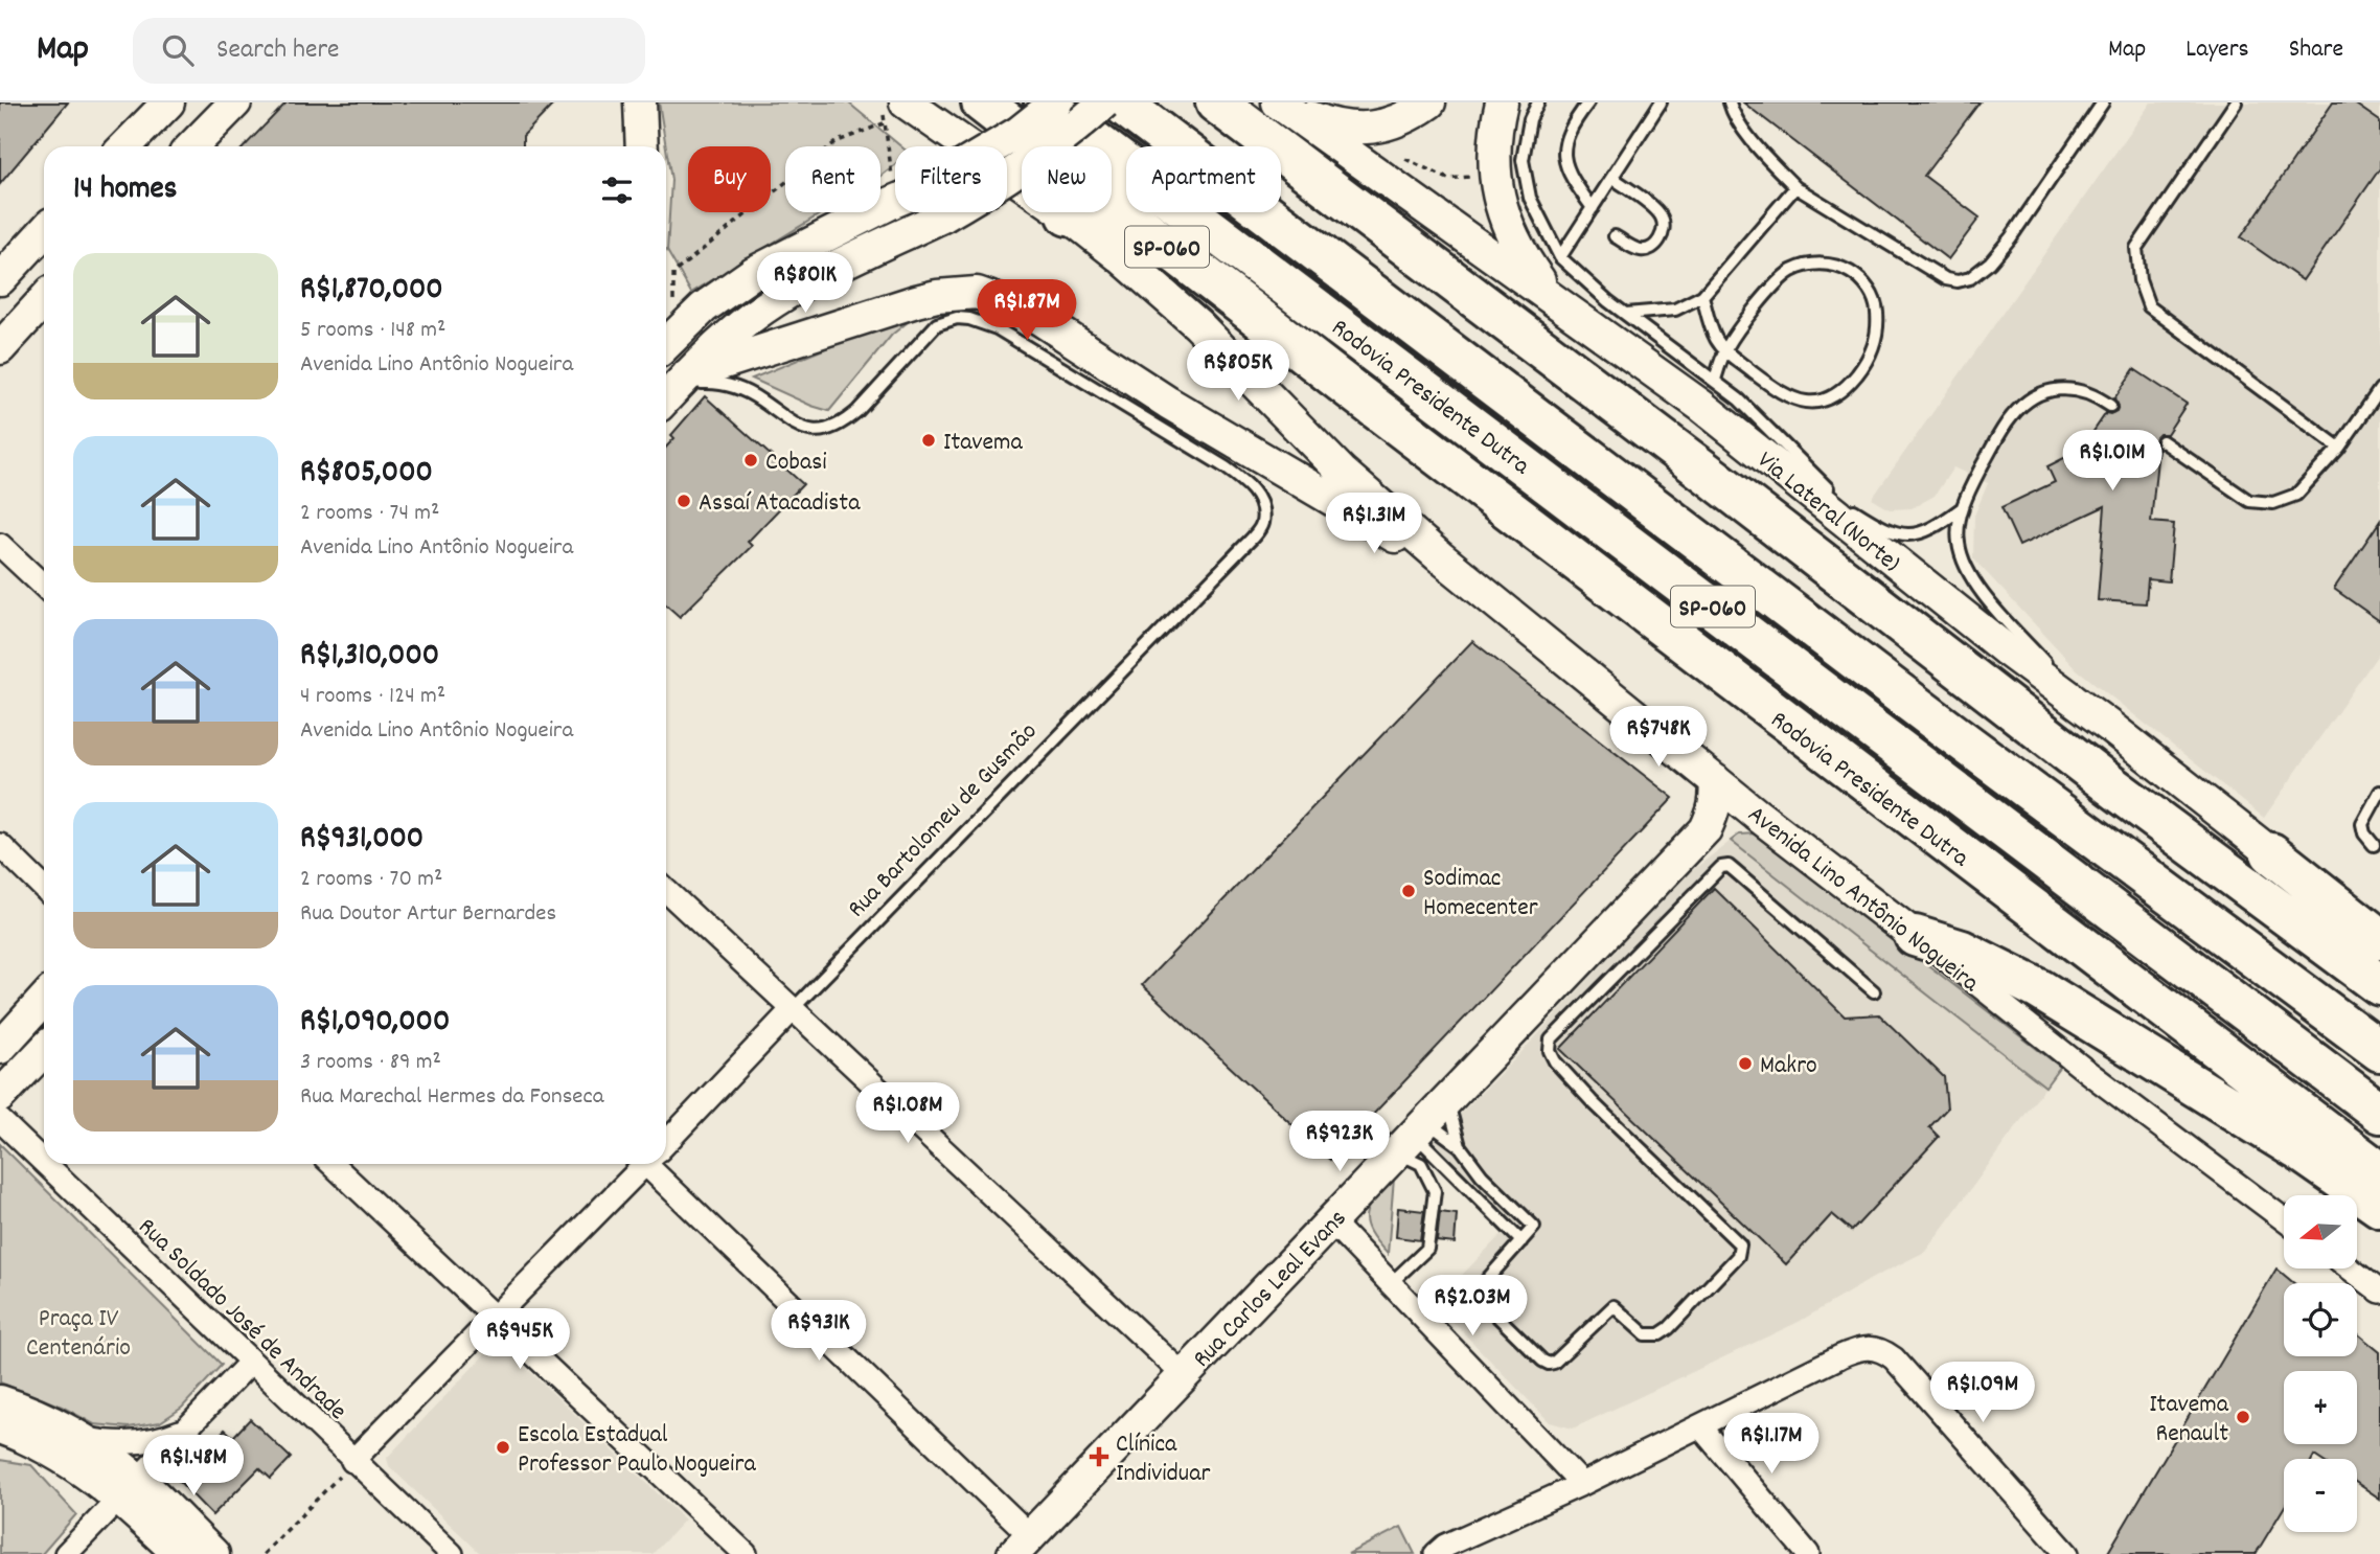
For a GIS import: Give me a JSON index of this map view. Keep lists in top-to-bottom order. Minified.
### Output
{"streets":{"highway":["SP-060","Rodovia Presidente Dutra"],"main road":["Via Lateral (Norte)","Avenida Lino Antônio Nogueira","Rua Carlos Leal Evans"],"street":["Rua Bartolomeu de Gusmão","Rua Soldado José de Andrade"]},"crossings":[["Rua Bartolomeu de Gusmão","Rua Soldado José de Andrade"],["Avenida Lino Antônio Nogueira","Rua Carlos Leal Evans"]],"parks":["Praça IV Centenário"],"places":{"other":["Itavema","Cobasi","Assaí Atacadista","Sodimac Homecenter","Makro","Itavema Renault","Escola Estadual Professor Paulo Nogueira"],"health":["Clínica Individuar"]},"north":"left","page":{"header":"Map","search":"Search here","nav":["Map","Layers","Share"],"chip":["Buy","Rent","Filters","New","Apartment"],"heading":"14 homes","list":[{"name":"R$1,870,000","note":"5 rooms · 148 m² · Avenida Lino Antônio Nogueira"},{"name":"R$805,000","note":"2 rooms · 74 m² · Avenida Lino Antônio Nogueira"},{"name":"R$1,310,000","note":"4 rooms · 124 m² · Avenida Lino Antônio Nogueira"},{"name":"R$931,000","note":"2 rooms · 70 m² · Rua Doutor Artur Bernardes"},{"name":"R$1,090,000","note":"3 rooms · 89 m² · Rua Marechal Hermes da Fonseca"}],"price":["R$801K","R$1.87M","R$805K","R$1.01M","R$1.31M","R$748K","R$1.08M","R$923K","R$2.03M","R$931K","R$945K","R$1.09M","R$1.17M","R$1.48M"],"map_buttons":["+","−"]}}
